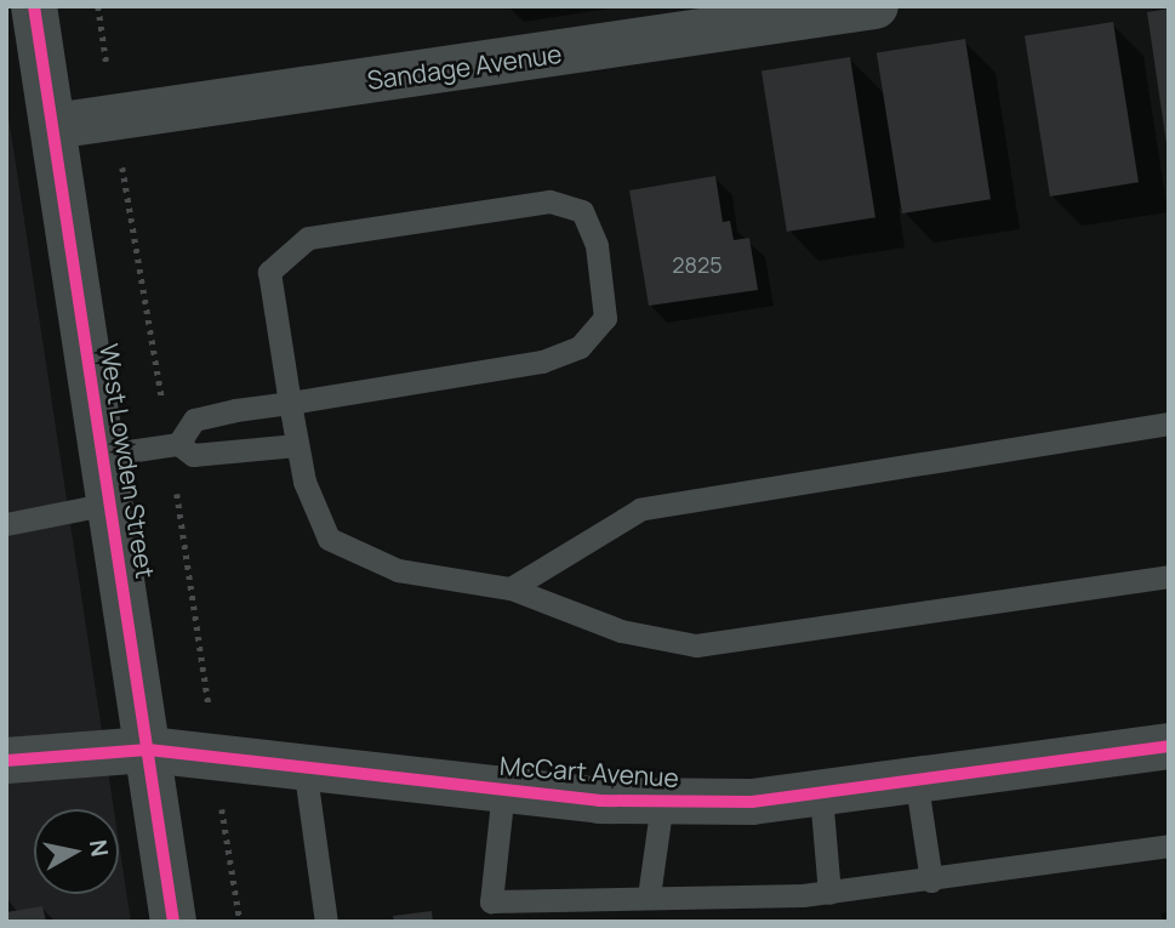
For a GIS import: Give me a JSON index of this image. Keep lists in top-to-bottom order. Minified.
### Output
{"streets":{"street":["Sandage Avenue","West Lowden Street","McCart Avenue"]},"crossings":[["Sandage Avenue","West Lowden Street"],["West Lowden Street","McCart Avenue"]],"house_numbers":["2825"],"north":"right"}
